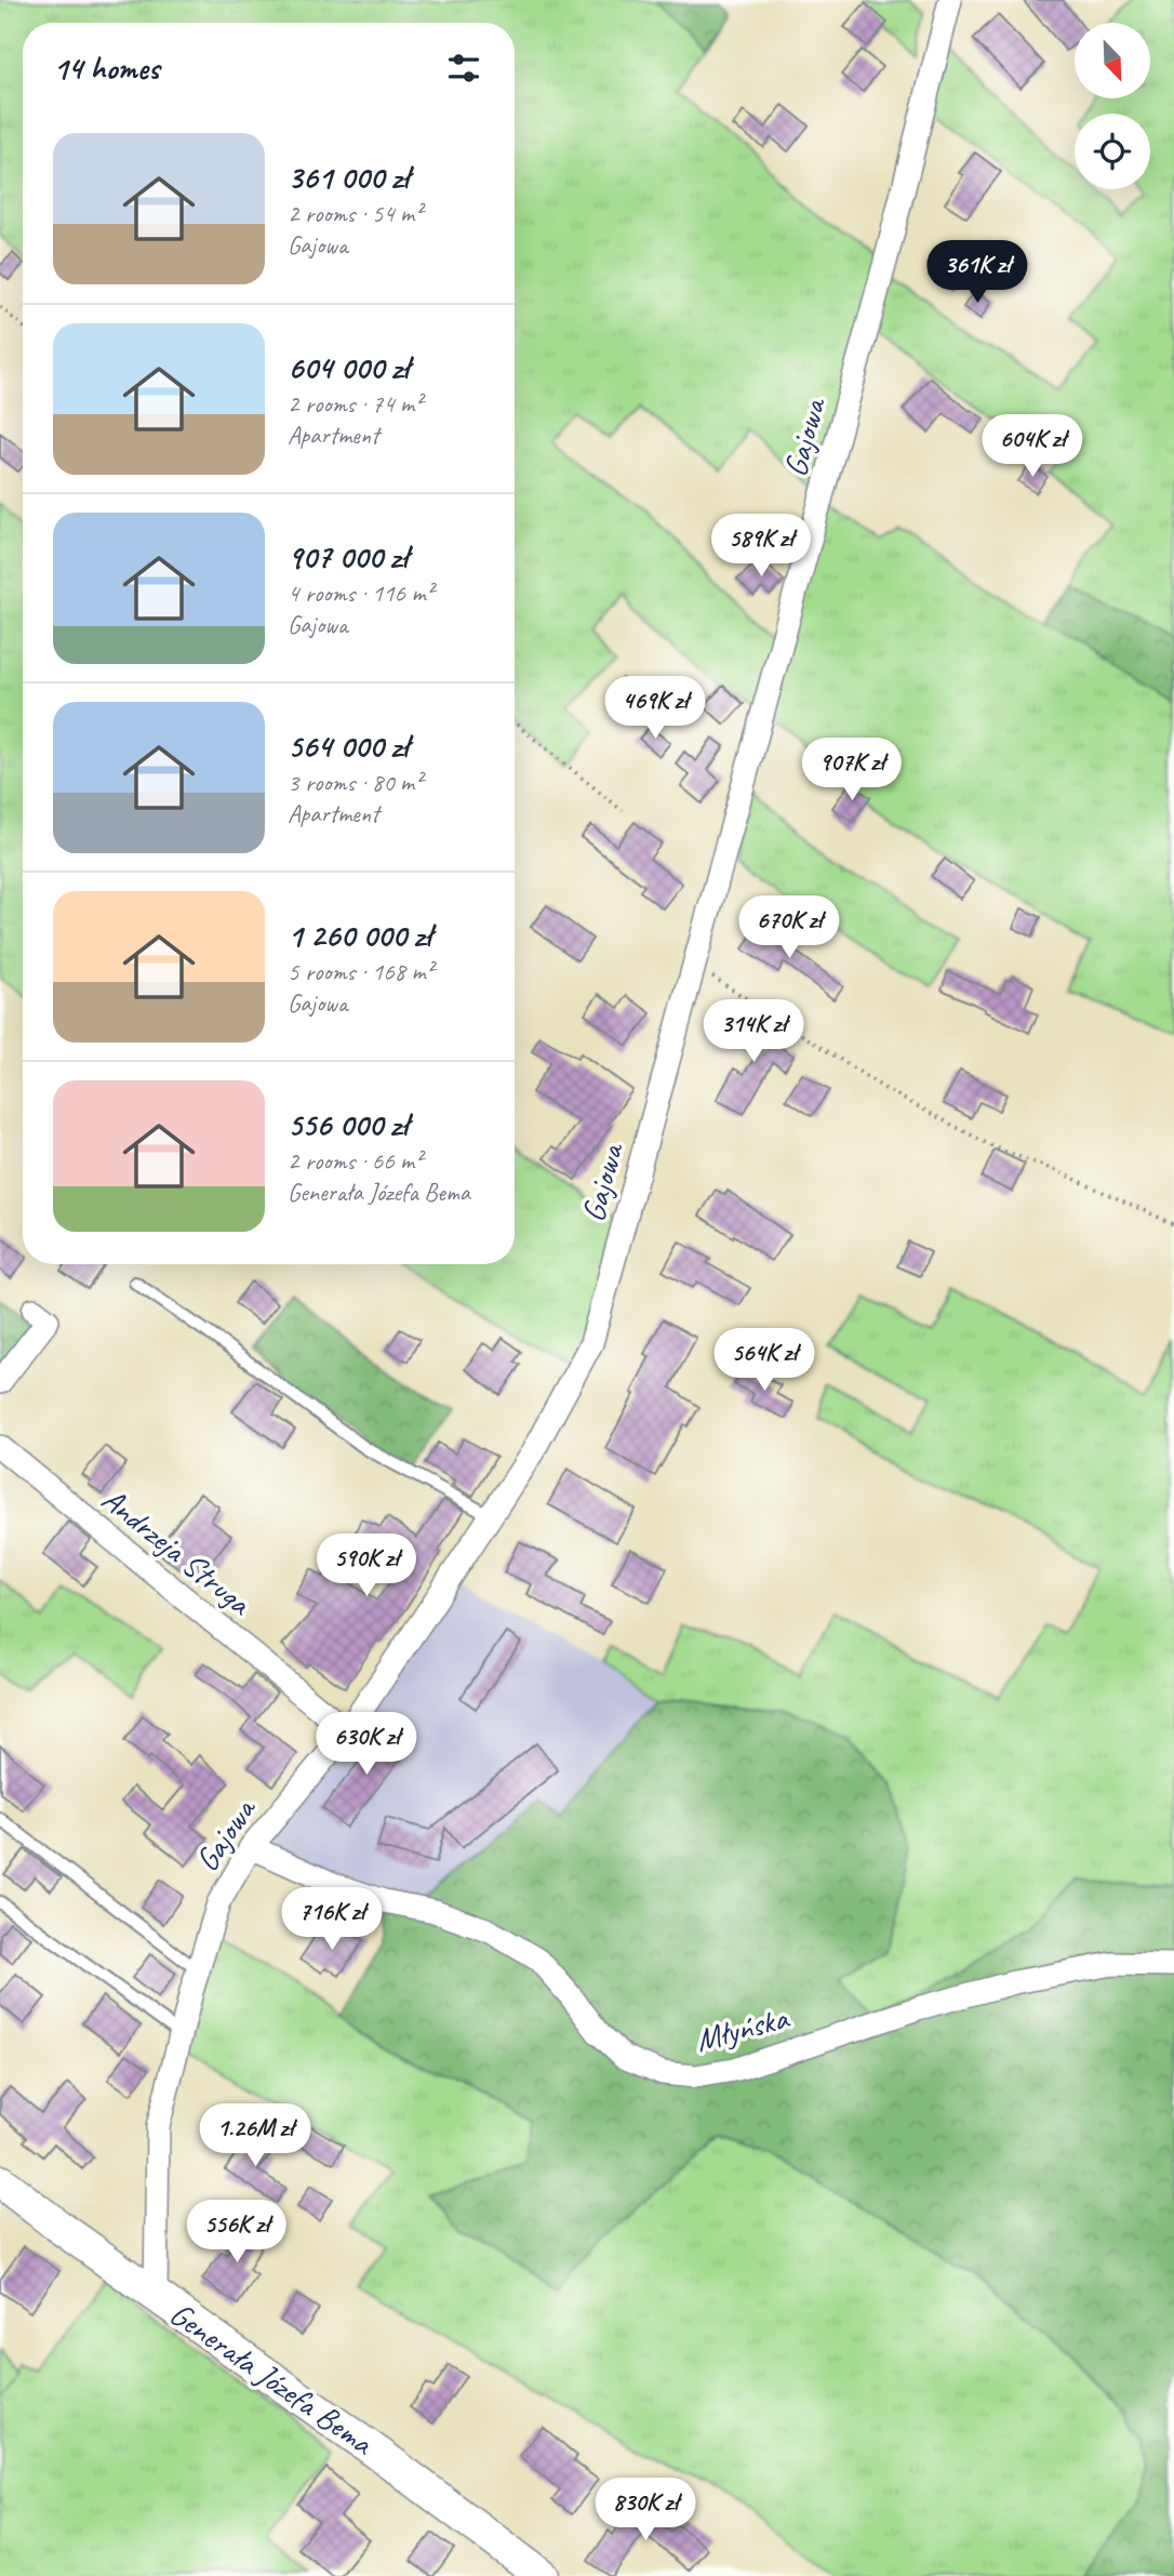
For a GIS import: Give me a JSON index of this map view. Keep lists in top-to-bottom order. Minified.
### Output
{"streets":{"street":["Gajowa","Andrzeja Struga","Młyńska","Generała Józefa Bema"]},"crossings":[["Gajowa","Andrzeja Struga"],["Gajowa","Młyńska"],["Gajowa","Generała Józefa Bema"]],"north":"bottom right","page":{"heading":"14 homes","list":[{"name":"361 000 zł","note":"2 rooms · 54 m² · Gajowa"},{"name":"604 000 zł","note":"2 rooms · 74 m² · Apartment"},{"name":"907 000 zł","note":"4 rooms · 116 m² · Gajowa"},{"name":"564 000 zł","note":"3 rooms · 80 m² · Apartment"},{"name":"1 260 000 zł","note":"5 rooms · 168 m² · Gajowa"},{"name":"556 000 zł","note":"2 rooms · 66 m² · Generała Józefa Bema"}],"price":["361K zł","604K zł","589K zł","469K zł","907K zł","670K zł","314K zł","564K zł","590K zł","630K zł","716K zł","1.26M zł","556K zł","830K zł"]}}
